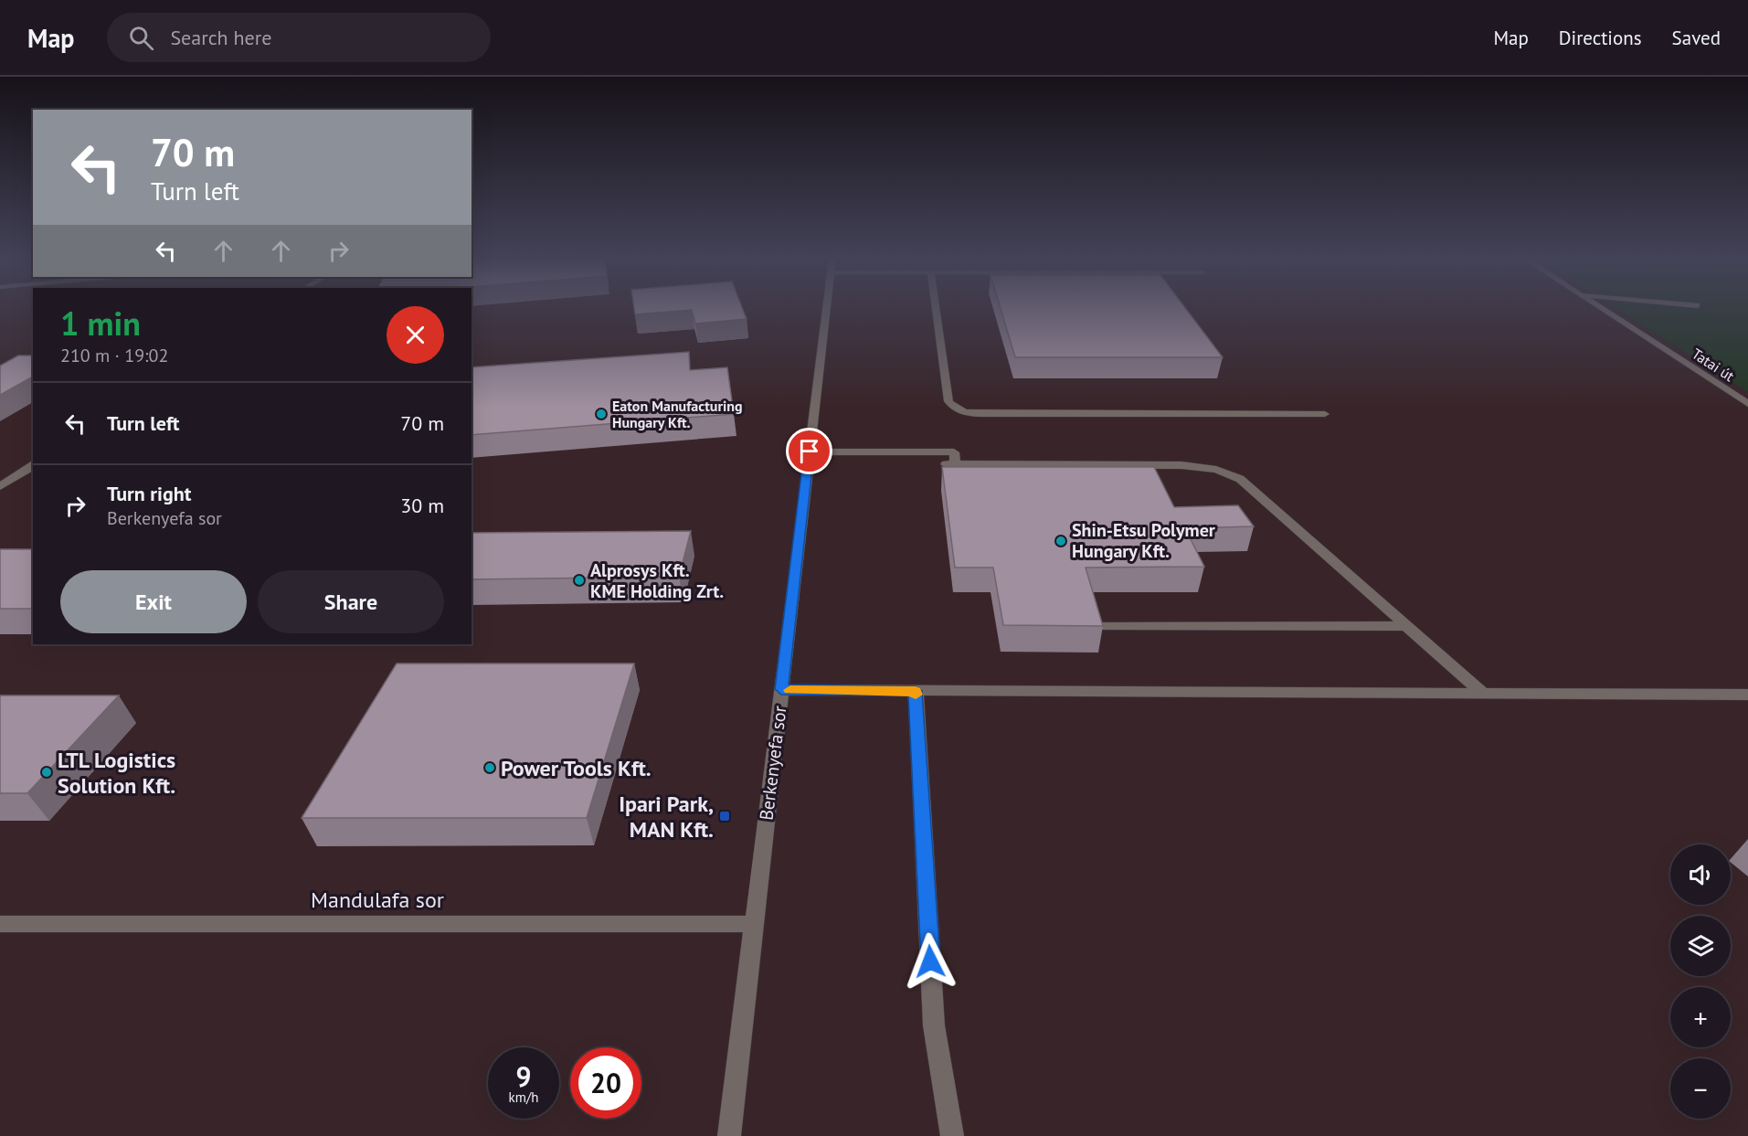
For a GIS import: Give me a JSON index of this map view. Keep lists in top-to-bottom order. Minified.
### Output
{"streets":{"street":["Tatai út","Berkenyefa sor","Mandulafa sor"]},"crossings":[["Berkenyefa sor","Mandulafa sor"]],"places":{"other":["Eaton Manufacturing Hungary Kft.","Shin-Etsu Polymer Hungary Kft.","Alprosys Kft. KME Holding Zrt.","Power Tools Kft.","LTL Logistics Solution Kft."],"transit":["Ipari Park, MAN Kft."]},"page":{"header":"Map","search":"Search here","nav":["Map","Directions","Saved"],"turn":["70 m","Turn left"],"heading":["1 min","210 m · 19:02"],"list":[{"name":"Turn left","value":"70 m"},{"name":"Turn right","note":"Berkenyefa sor","value":"30 m"}],"buttons":["Exit","Share"],"map_buttons":["+","−"],"speed":"9 km/h","limit":"20"}}
